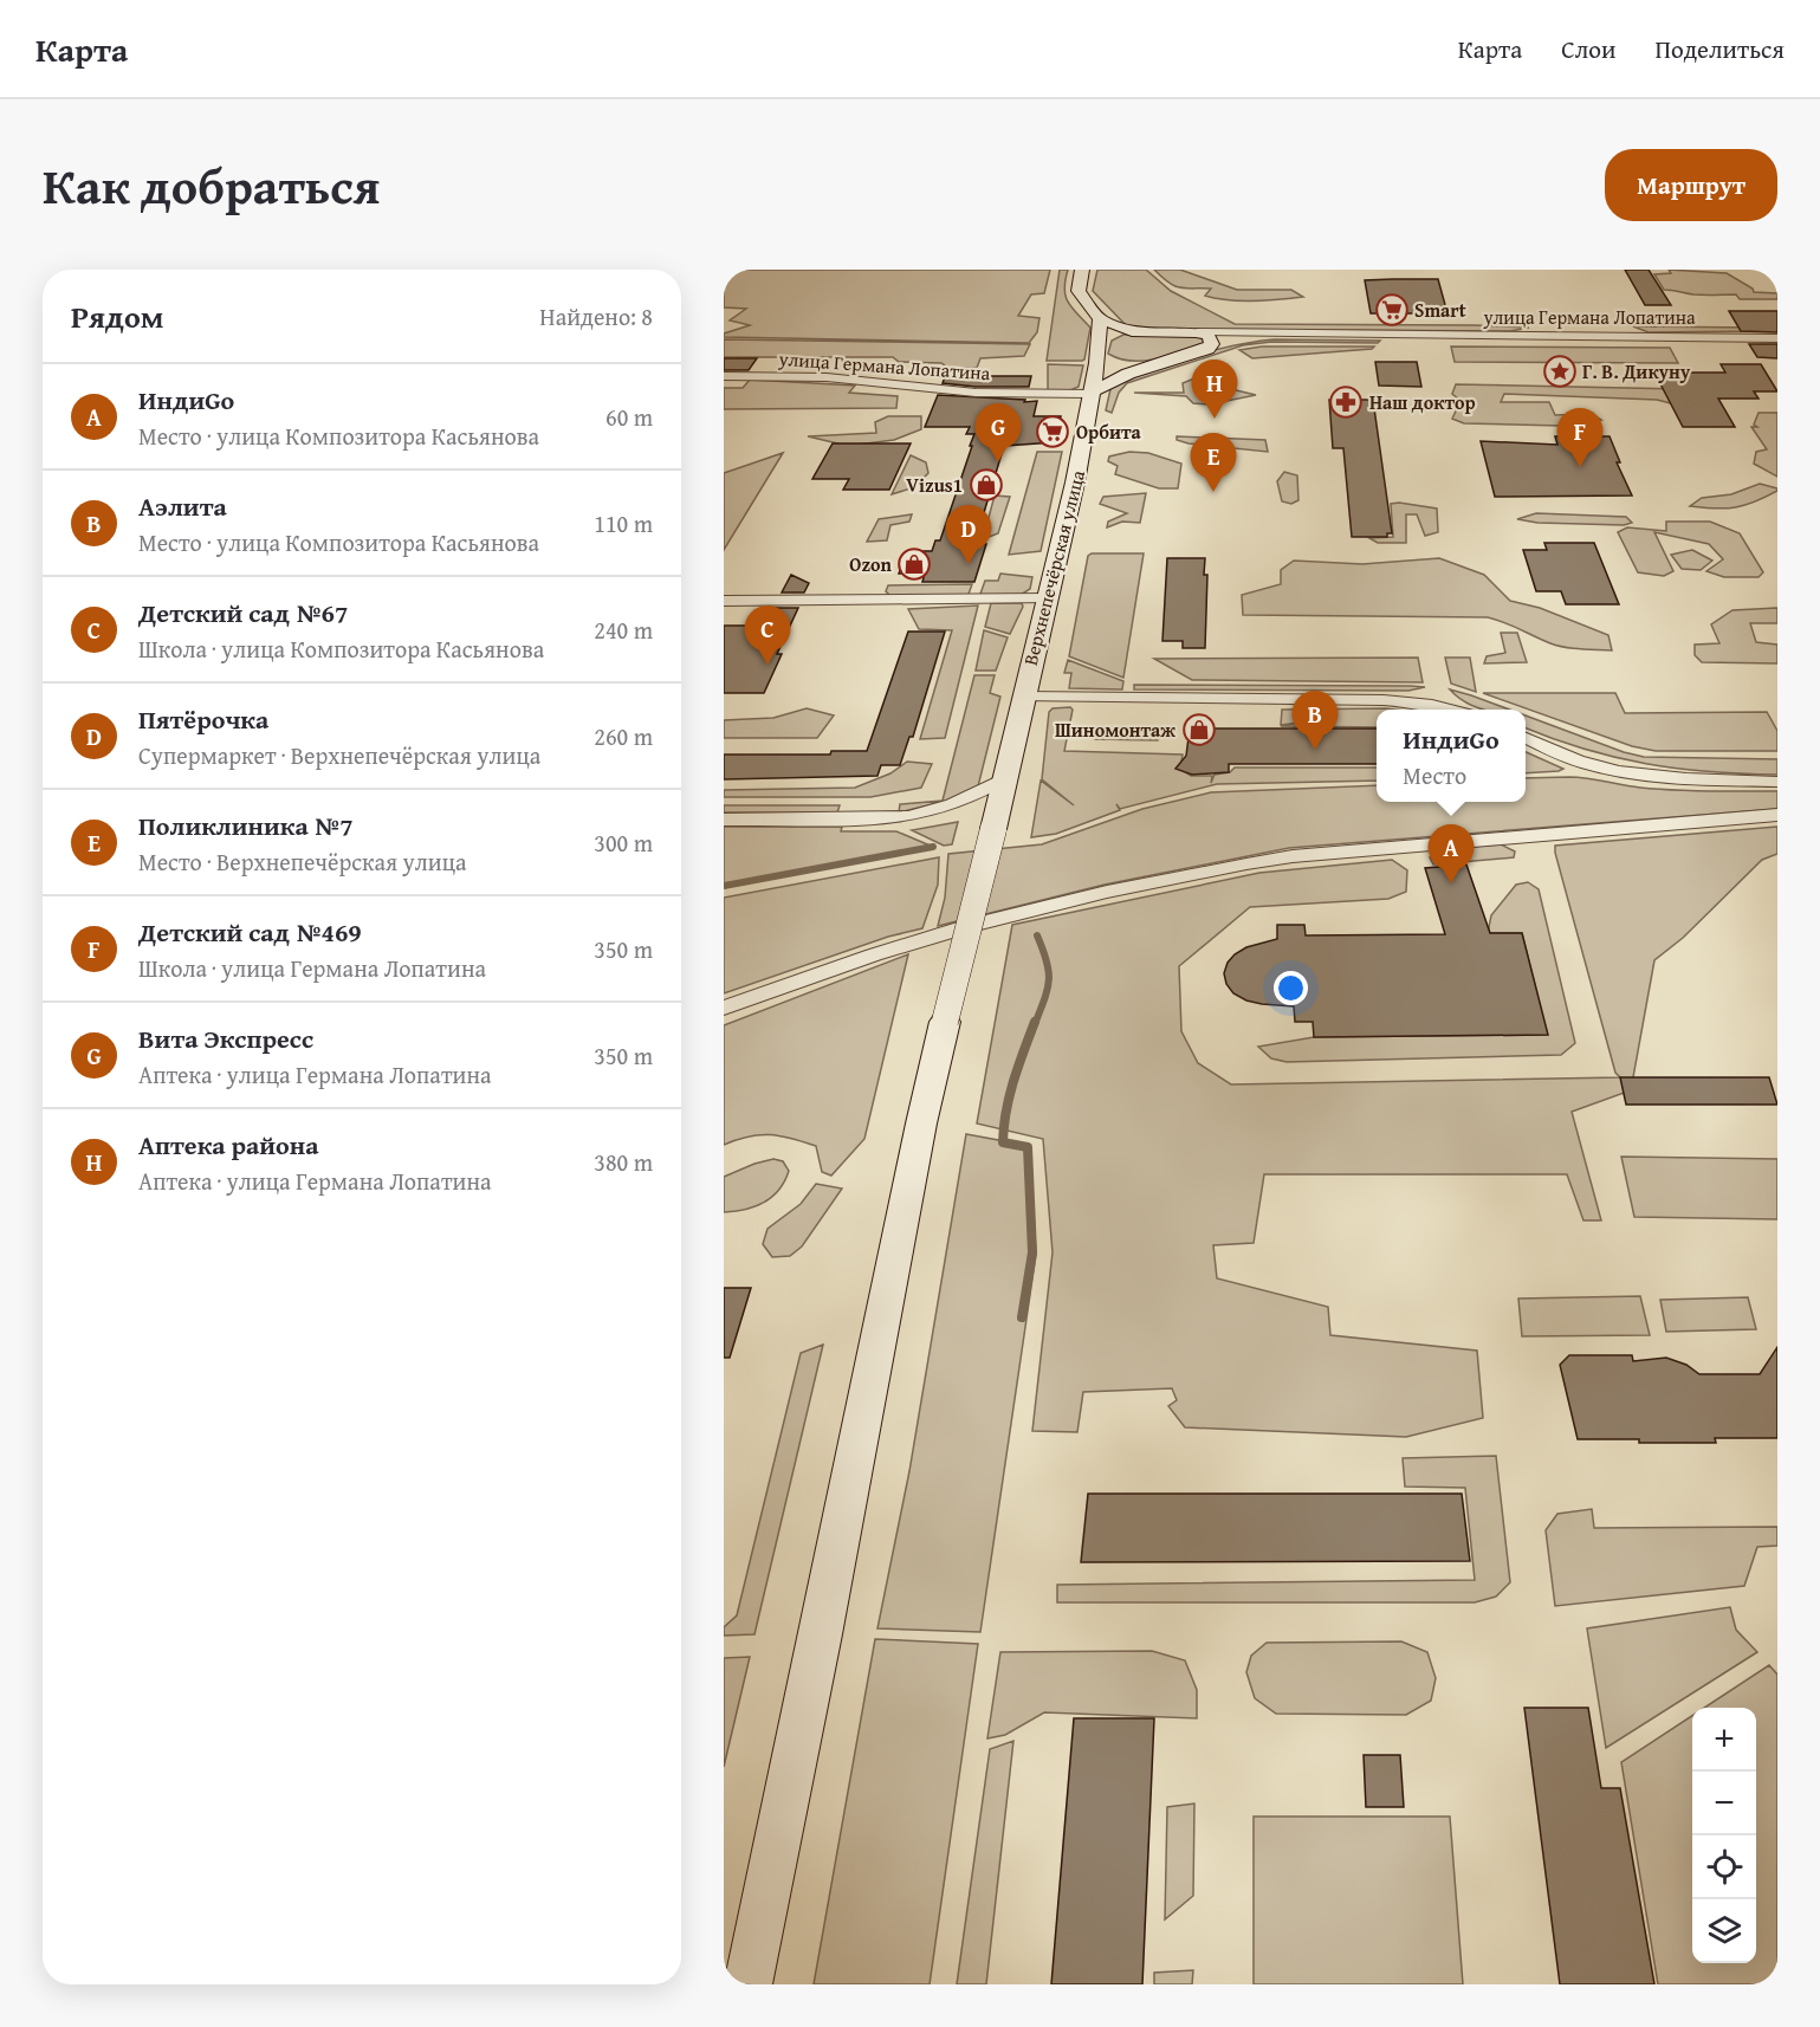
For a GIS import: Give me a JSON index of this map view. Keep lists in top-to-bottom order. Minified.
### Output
{"streets":{"street":["улица Германа Лопатина","Верхнепечёрская улица"]},"crossings":[["улица Германа Лопатина","Верхнепечёрская улица"]],"places":{"supermarket":["Smart","Орбита"],"place":["Г. В. Дикуну"],"pharmacy":["Наш доктор"],"shop":["Vizus1","Ozon","Шиномонтаж"]},"page":{"header":"Карта","nav":["Карта","Слои","Поделиться"],"title":"Как добраться","buttons":"Маршрут","heading":["Рядом","Найдено: 8"],"pins":["H","G","F","E","D","C","B","A"],"list":[{"mark":"A","name":"ИндиGo","note":"Место · улица Композитора Касьянова","value":"60 m"},{"mark":"B","name":"Аэлита","note":"Место · улица Композитора Касьянова","value":"110 m"},{"mark":"C","name":"Детский сад №67","note":"Школа · улица Композитора Касьянова","value":"240 m"},{"mark":"D","name":"Пятёрочка","note":"Супермаркет · Верхнепечёрская улица","value":"260 m"},{"mark":"E","name":"Поликлиника №7","note":"Место · Верхнепечёрская улица","value":"300 m"},{"mark":"F","name":"Детский сад №469","note":"Школа · улица Германа Лопатина","value":"350 m"},{"mark":"G","name":"Вита Экспресс","note":"Аптека · улица Германа Лопатина","value":"350 m"},{"mark":"H","name":"Аптека района","note":"Аптека · улица Германа Лопатина","value":"380 m"}],"popup":["ИндиGo","Место"],"map_buttons":["+","−"]}}
